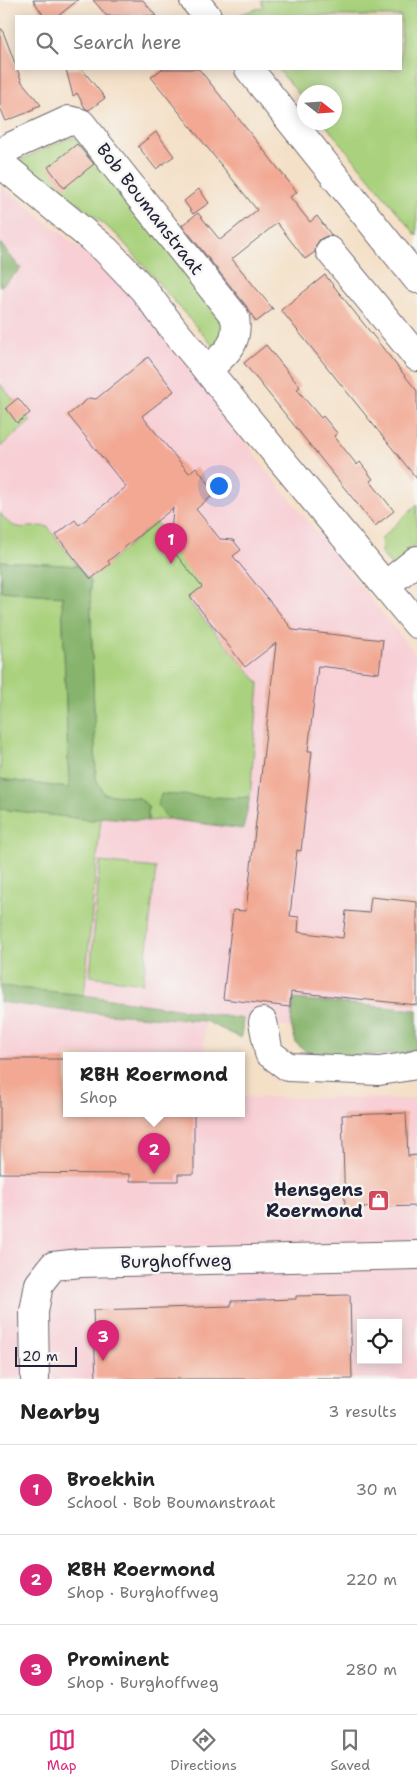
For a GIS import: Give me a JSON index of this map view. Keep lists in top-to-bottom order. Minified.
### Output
{"streets":{"street":["Bob Boumanstraat","Burghoffweg"]},"places":{"shop":["Hensgens Roermond"]},"scale_bar":"20 m","north":"right","page":{"search":"Search here","pins":["1","2","3"],"popup":["RBH Roermond","Shop"],"scale":"20 m","heading":["Nearby","3 results"],"list":[{"mark":"1","name":"Broekhin","note":"School · Bob Boumanstraat","value":"30 m"},{"mark":"2","name":"RBH Roermond","note":"Shop · Burghoffweg","value":"220 m"},{"mark":"3","name":"Prominent","note":"Shop · Burghoffweg","value":"280 m"}],"nav":["Map","Directions","Saved"]}}
